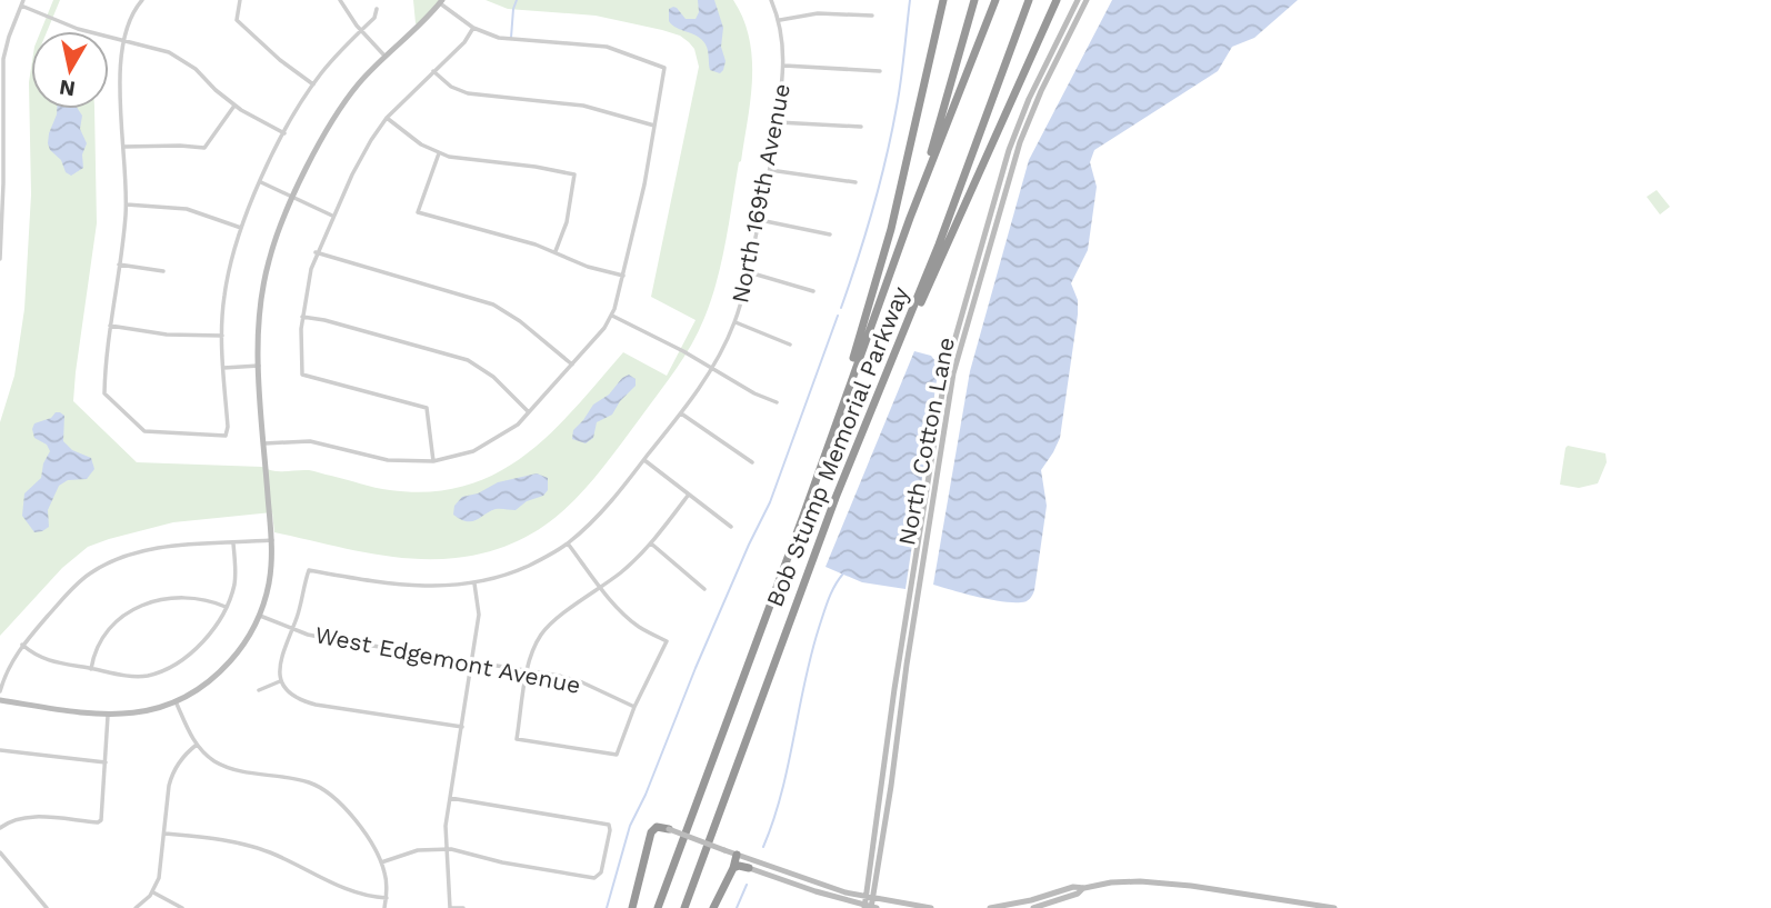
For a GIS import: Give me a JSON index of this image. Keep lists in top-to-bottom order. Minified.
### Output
{"streets":{"highway":["Bob Stump Memorial Parkway"],"main road":["North Cotton Lane"],"street":["North 169th Avenue","West Edgemont Avenue"]},"crossings":[["North 169th Avenue","West Edgemont Avenue"]],"north":"bottom"}
